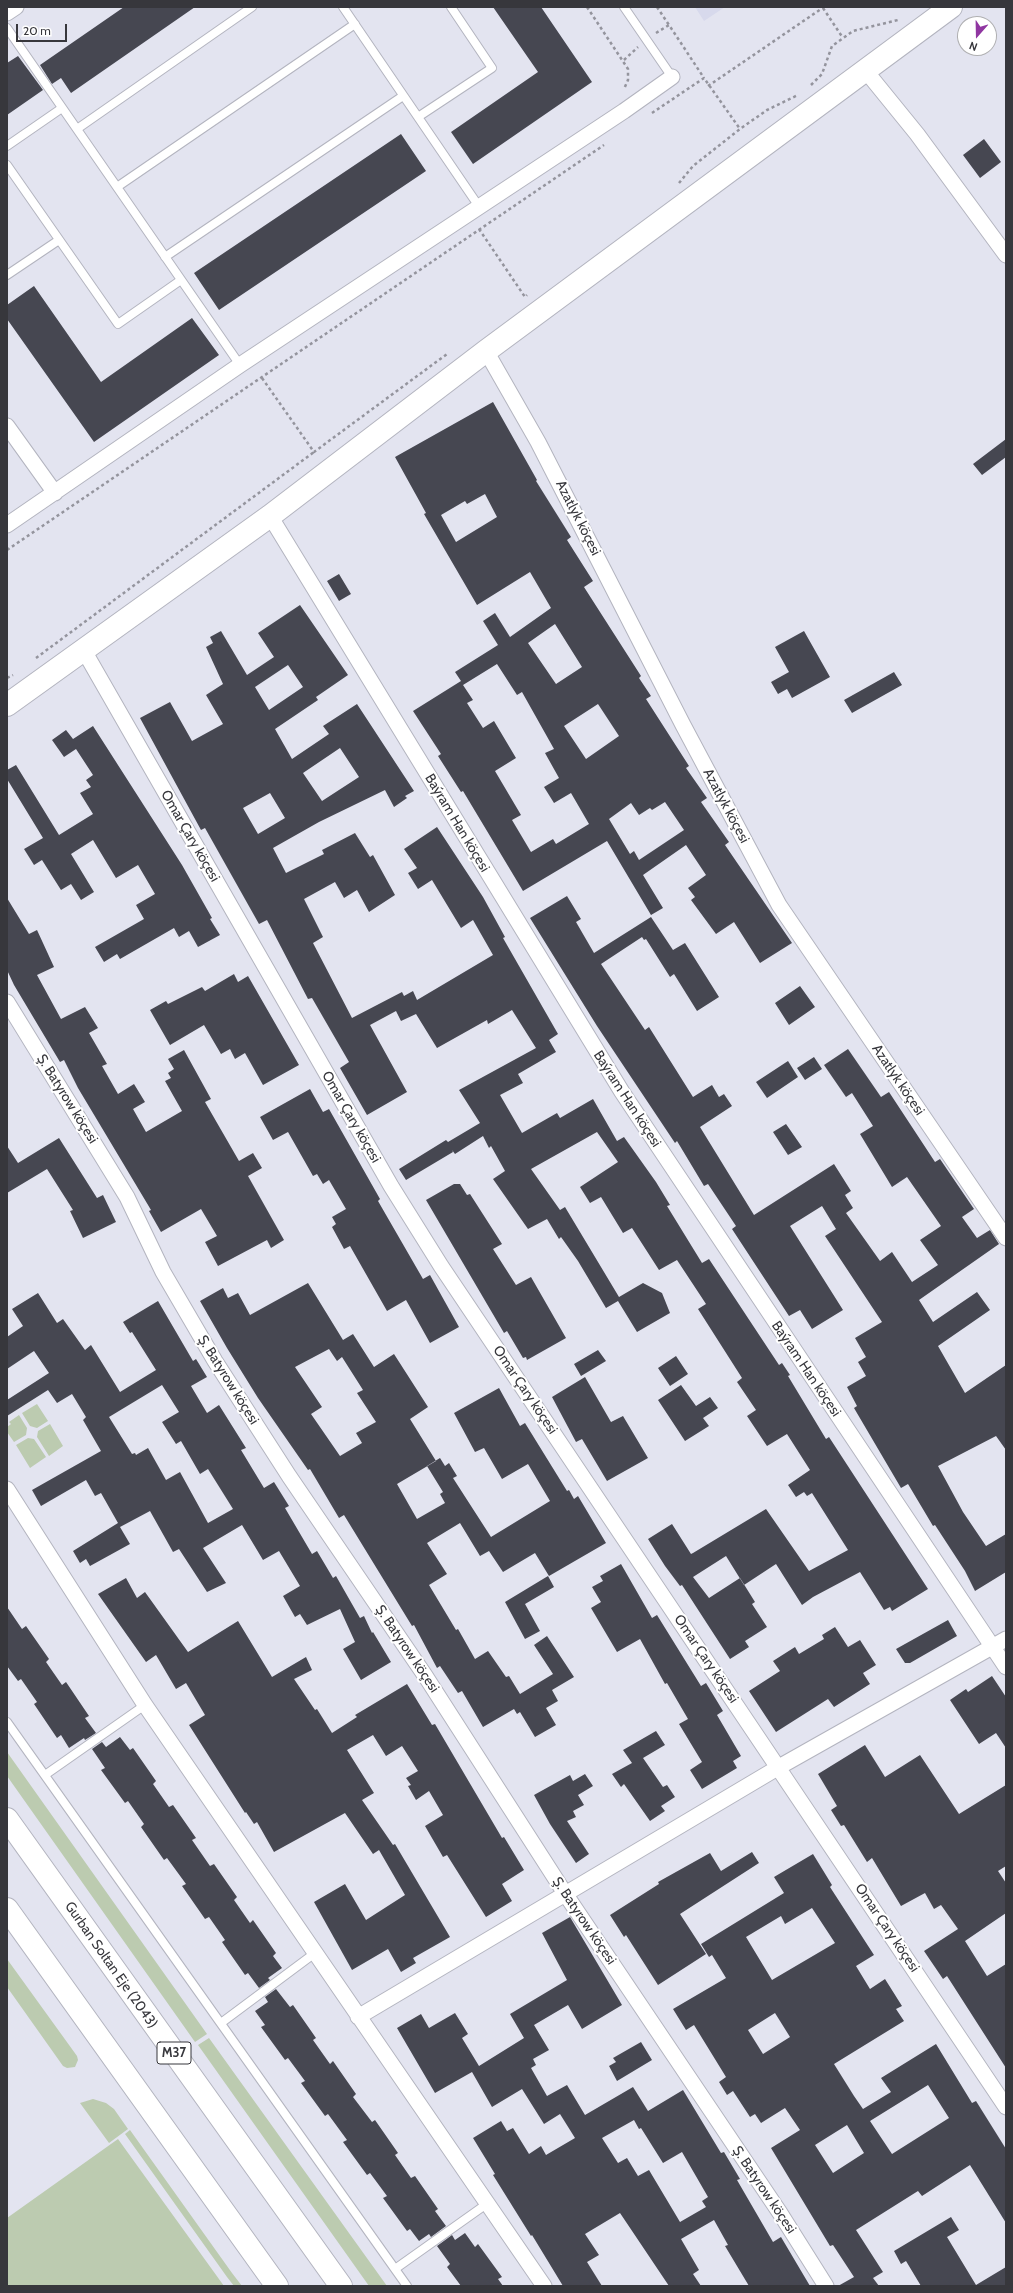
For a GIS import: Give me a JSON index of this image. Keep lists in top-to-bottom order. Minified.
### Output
{"streets":{"main road":["Gurban Soltan Eje (2043)","M37"],"street":["Azatlyk köçesi","Baýram Han köçesi","Omar Çary köçesi","Ş. Batyrow köçesi"]},"scale_bar":"20 m","north":"bottom"}
